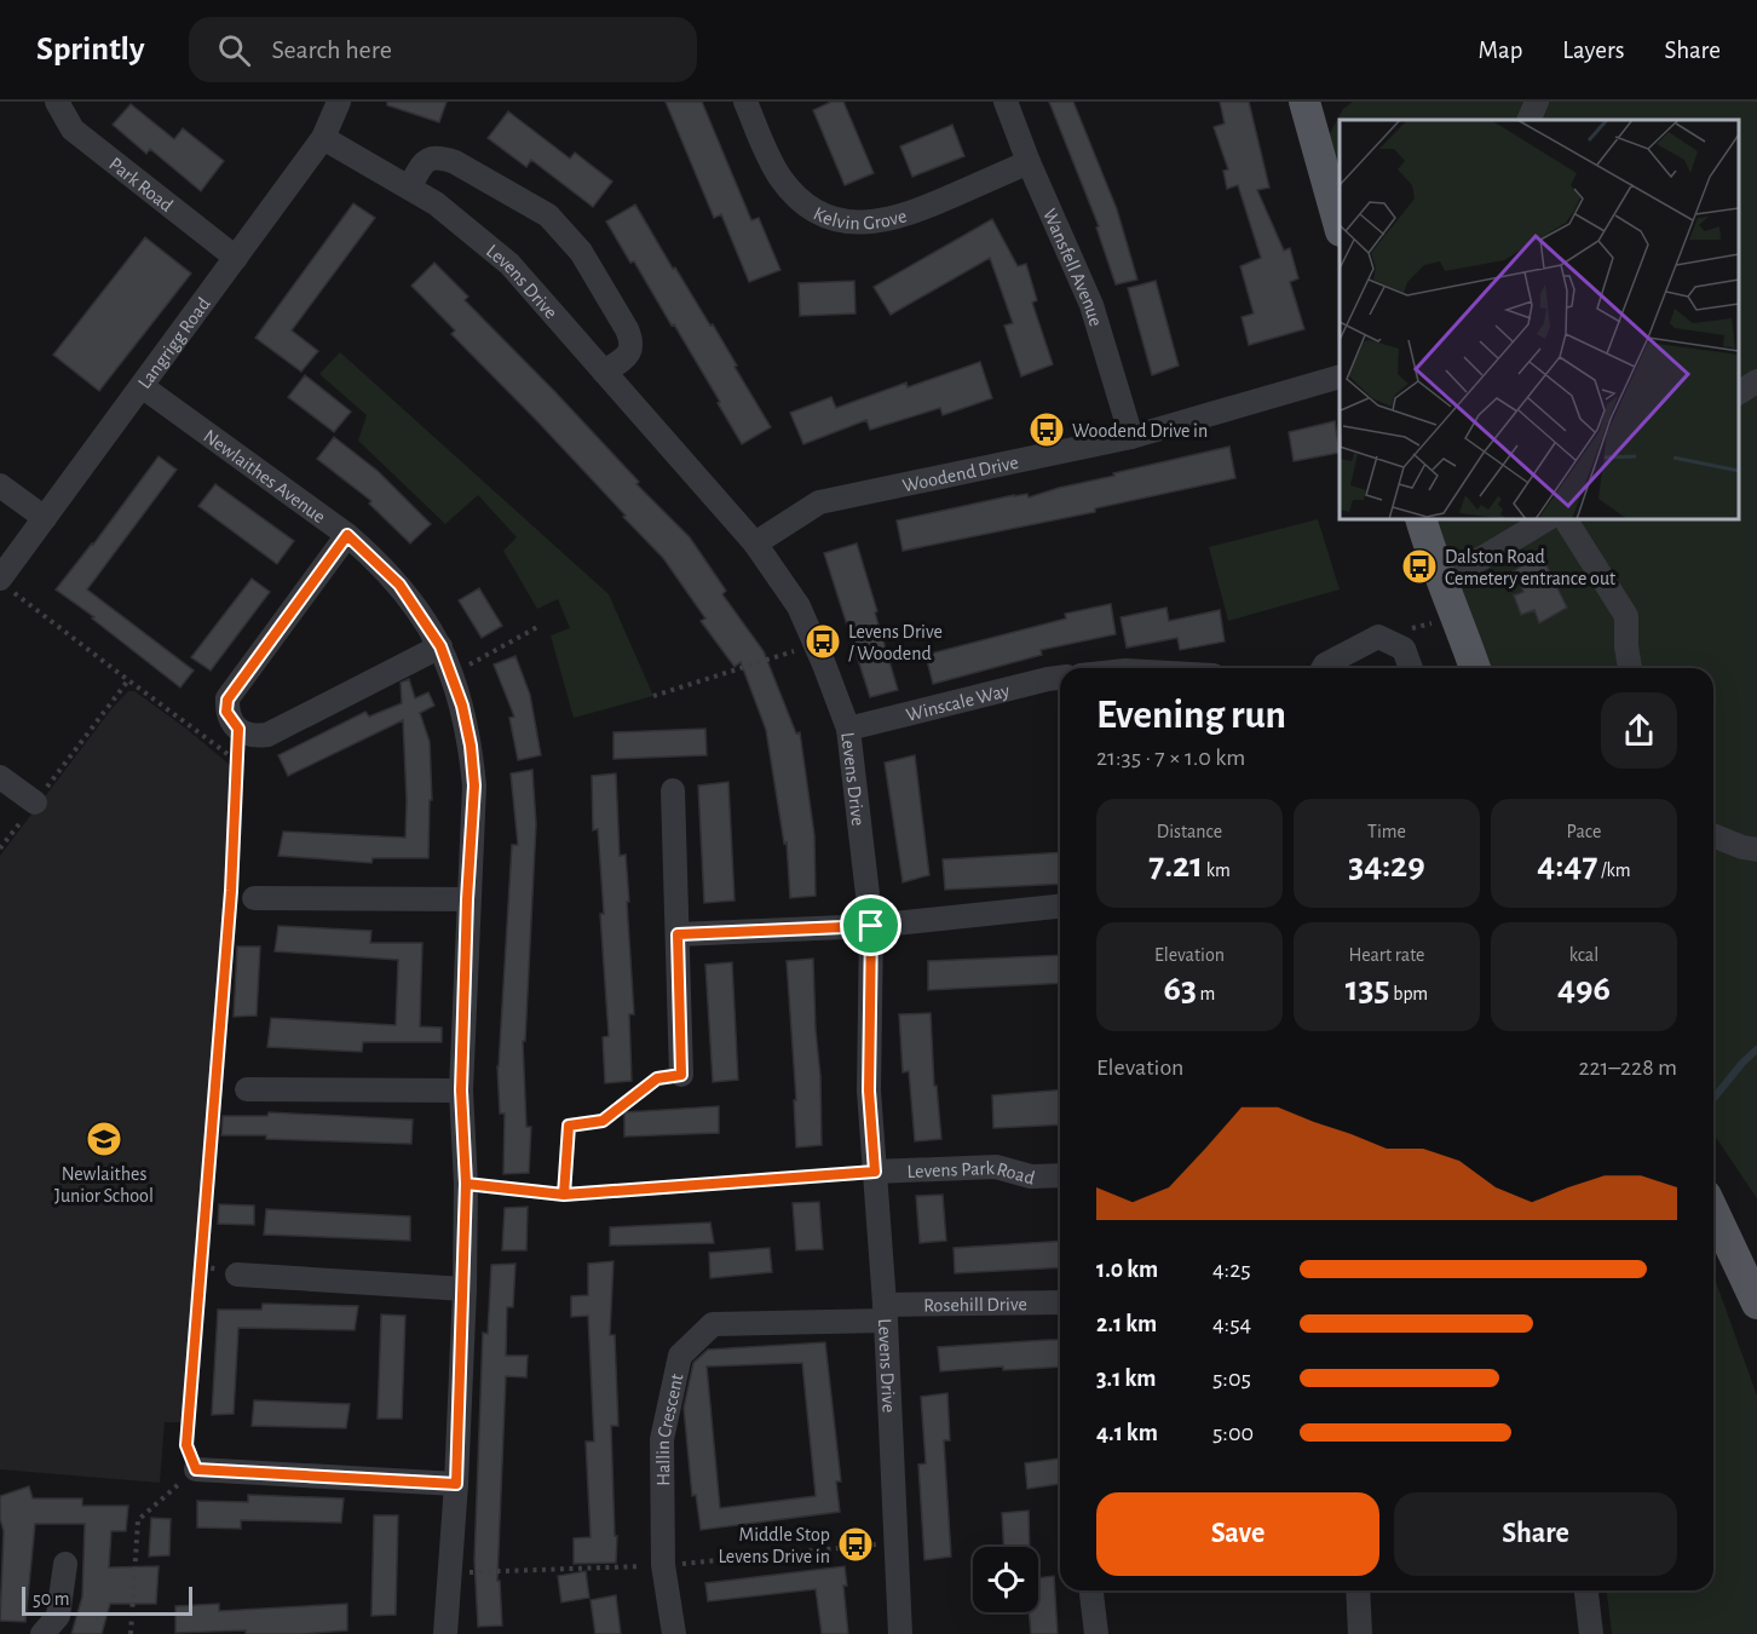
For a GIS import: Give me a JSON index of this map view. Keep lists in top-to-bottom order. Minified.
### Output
{"streets":{"street":["Park Road","Kelvin Grove","Wansfell Avenue","Levens Drive","Langrigg Road","Woodend Drive","Newlaithes Avenue","Winscale Way","Levens Park Road","Rosehill Drive","Hallin Crescent"]},"crossings":[["Park Road","Langrigg Road"],["Kelvin Grove","Wansfell Avenue"],["Wansfell Avenue","Woodend Drive"],["Levens Drive","Langrigg Road"],["Levens Drive","Woodend Drive"],["Levens Drive","Winscale Way"],["Levens Drive","Levens Park Road"],["Levens Drive","Rosehill Drive"],["Levens Drive","Hallin Crescent"],["Langrigg Road","Newlaithes Avenue"],["Rosehill Drive","Hallin Crescent"]],"places":{"bus stop":["Woodend Drive in","Dalston Road Cemetery entrance out","Levens Drive / Woodend","Middle Stop Levens Drive in"],"school or university":["Newlaithes Junior School"]},"scale_bar":"50 m","page":{"header":"Sprintly","search":"Search here","nav":["Map","Layers","Share"],"heading":["Evening run","21:35 · 7 × 1.0 km"],"stats":[["Distance","7.21 km"],["Time","34:29"],["Pace","4:47 /km"],["Elevation","63 m"],["Heart rate","135 bpm"],["kcal","496"]],"chart":["Elevation","221–228 m"],"list":[{"name":"1.0 km","note":"4:25"},{"name":"2.1 km","note":"4:54"},{"name":"3.1 km","note":"5:05"},{"name":"4.1 km","note":"5:00"}],"buttons":["Save","Share"],"scale":"50 m"}}
